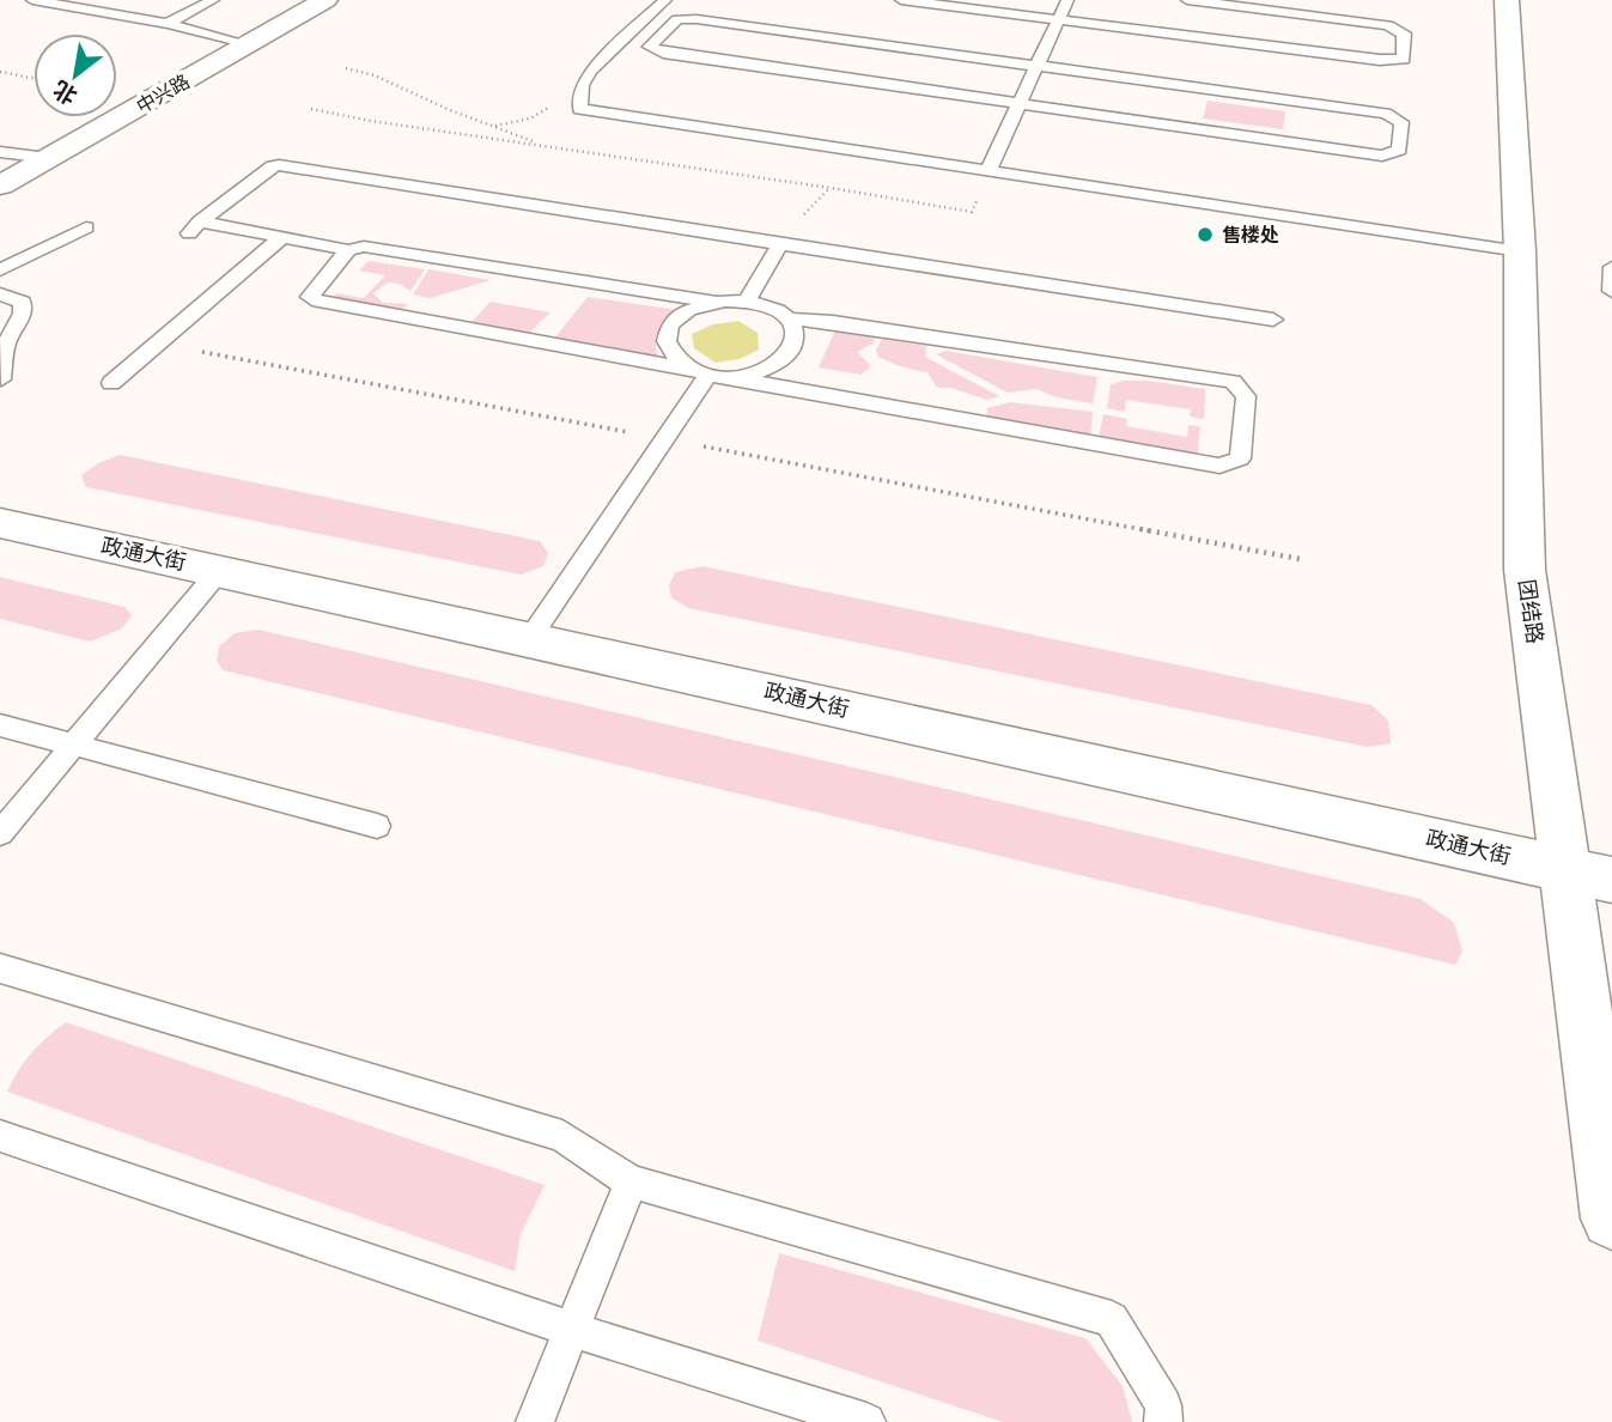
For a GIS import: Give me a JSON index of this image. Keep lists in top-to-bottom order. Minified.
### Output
{"streets":{"street":["中兴路","政通大街","团结路"]},"crossings":[["政通大街","团结路"]],"places":["售楼处"],"north":"bottom left"}
